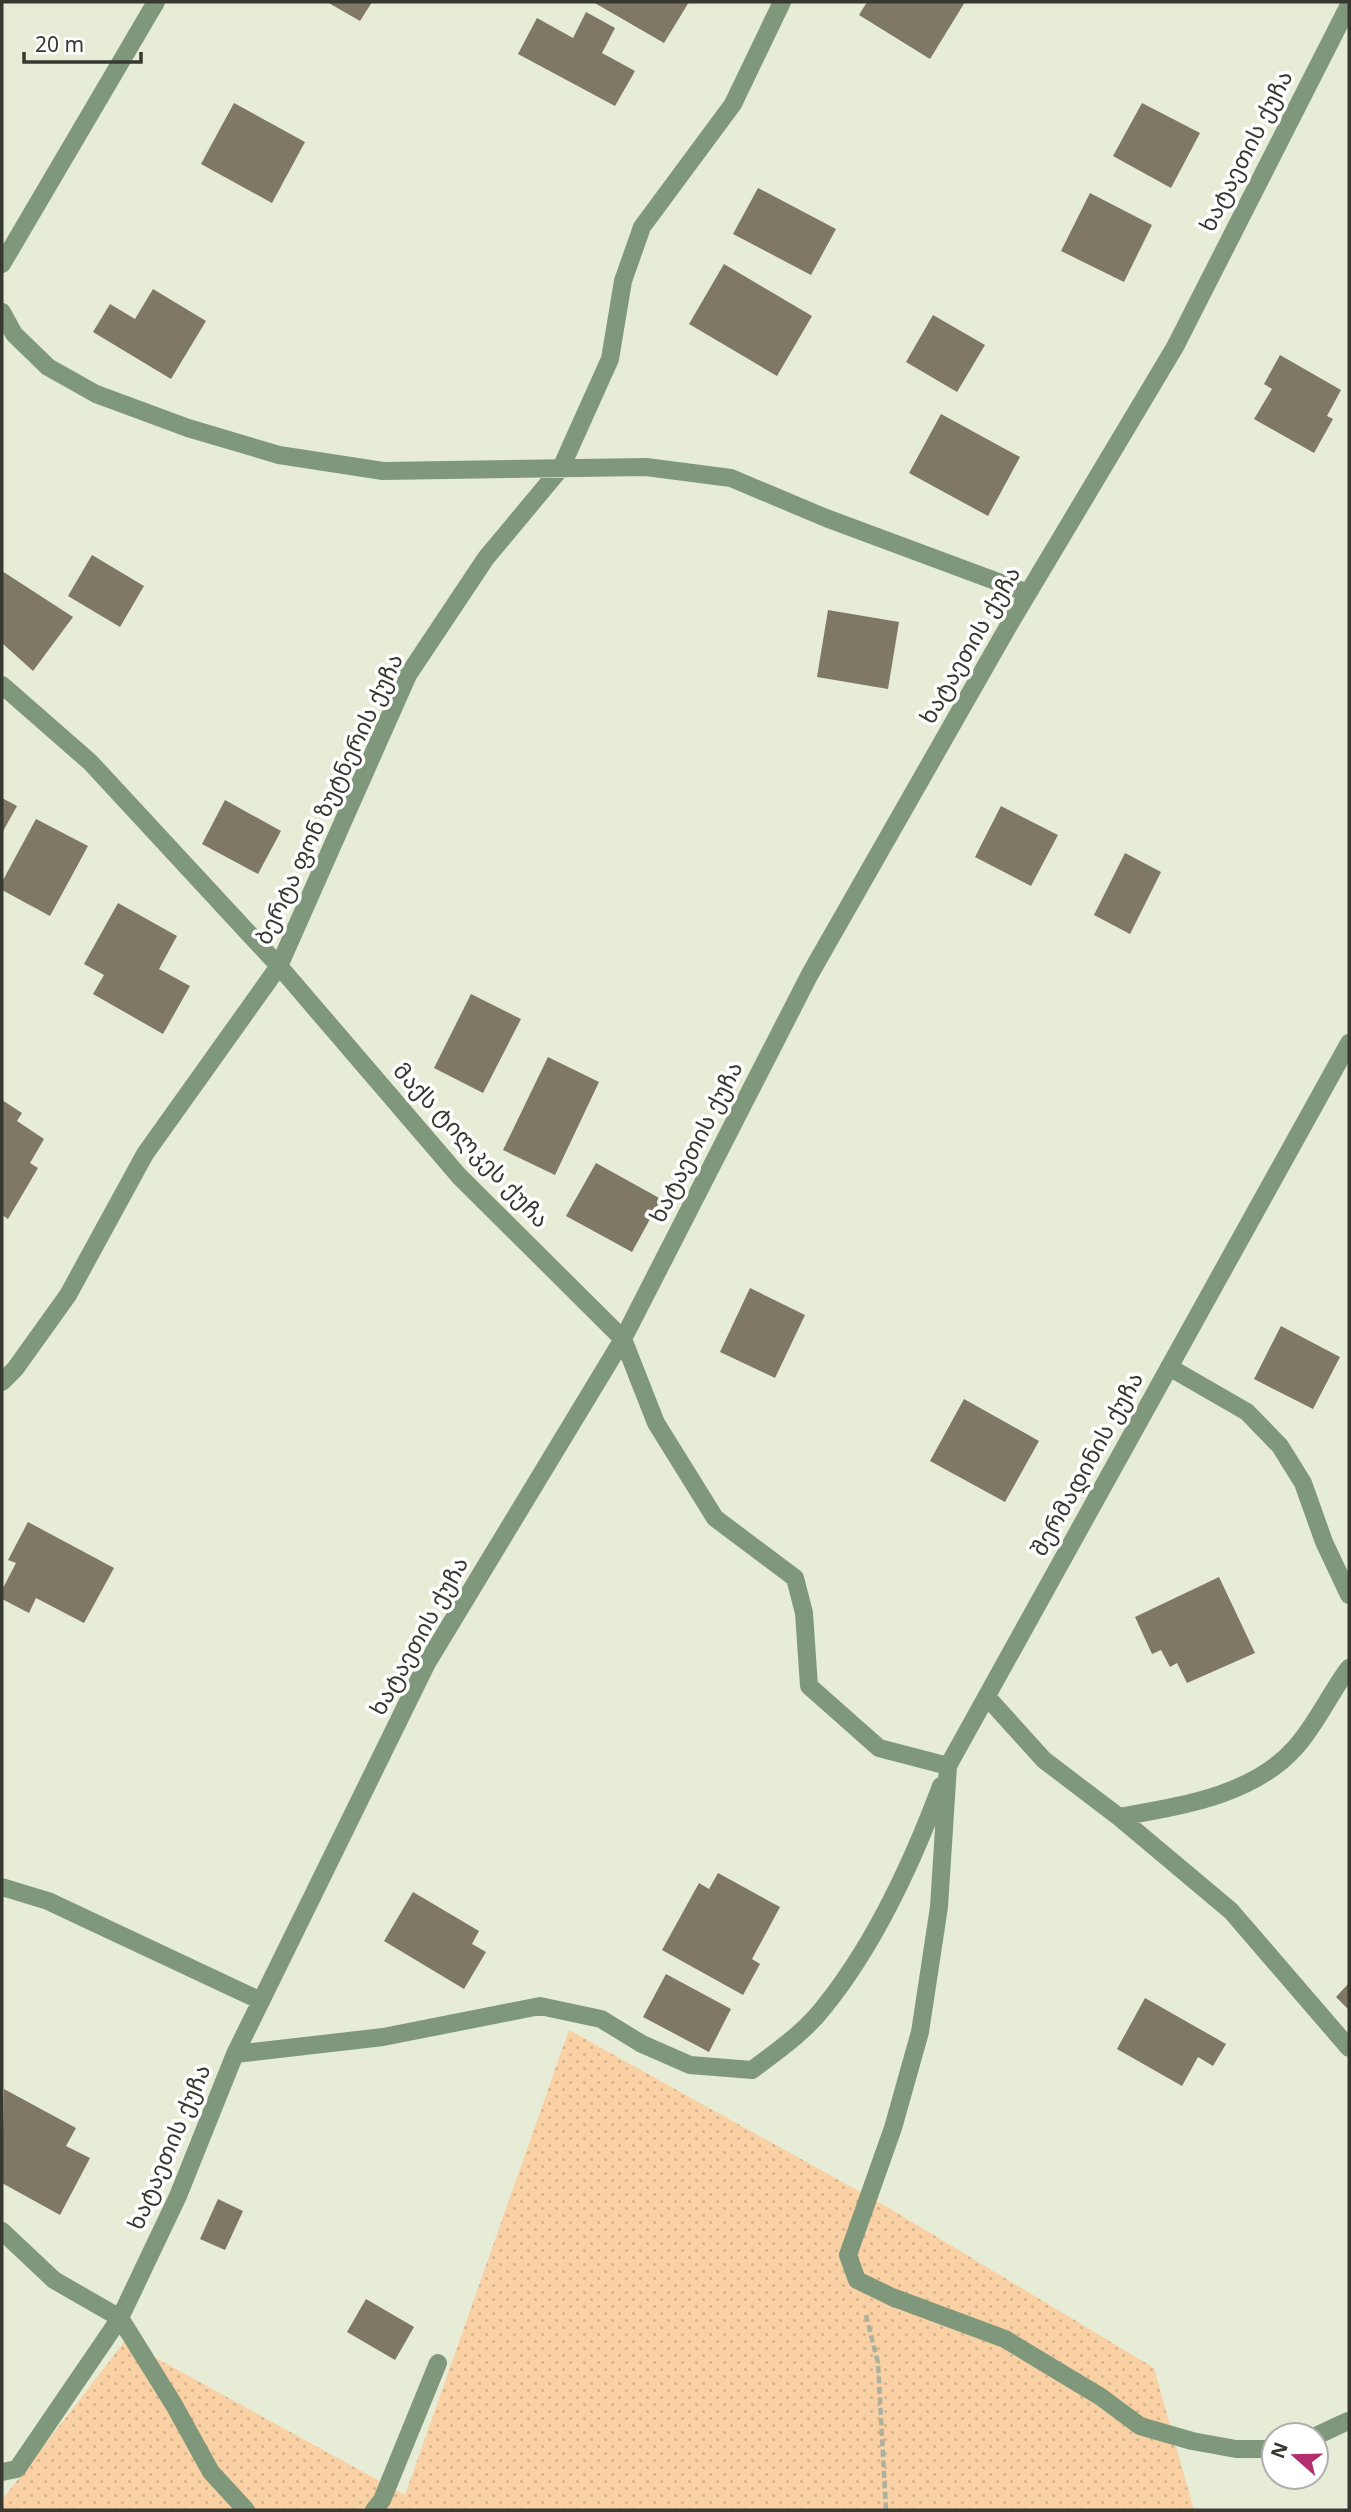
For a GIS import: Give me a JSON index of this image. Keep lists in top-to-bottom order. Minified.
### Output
{"streets":{"street":["ხატაეთის ქუჩა","ბერტა ფონ ზუტნერის ქუჩა","მაქს ტილკეს ქუჩა","შერმადინის ქუჩა"]},"crossings":[["ხატაეთის ქუჩა","მაქს ტილკეს ქუჩა"],["ხატაეთის ქუჩა","შერმადინის ქუჩა"],["ბერტა ფონ ზუტნერის ქუჩა","მაქს ტილკეს ქუჩა"],["მაქს ტილკეს ქუჩა","შერმადინის ქუჩა"]],"scale_bar":"20 m","north":"left"}
